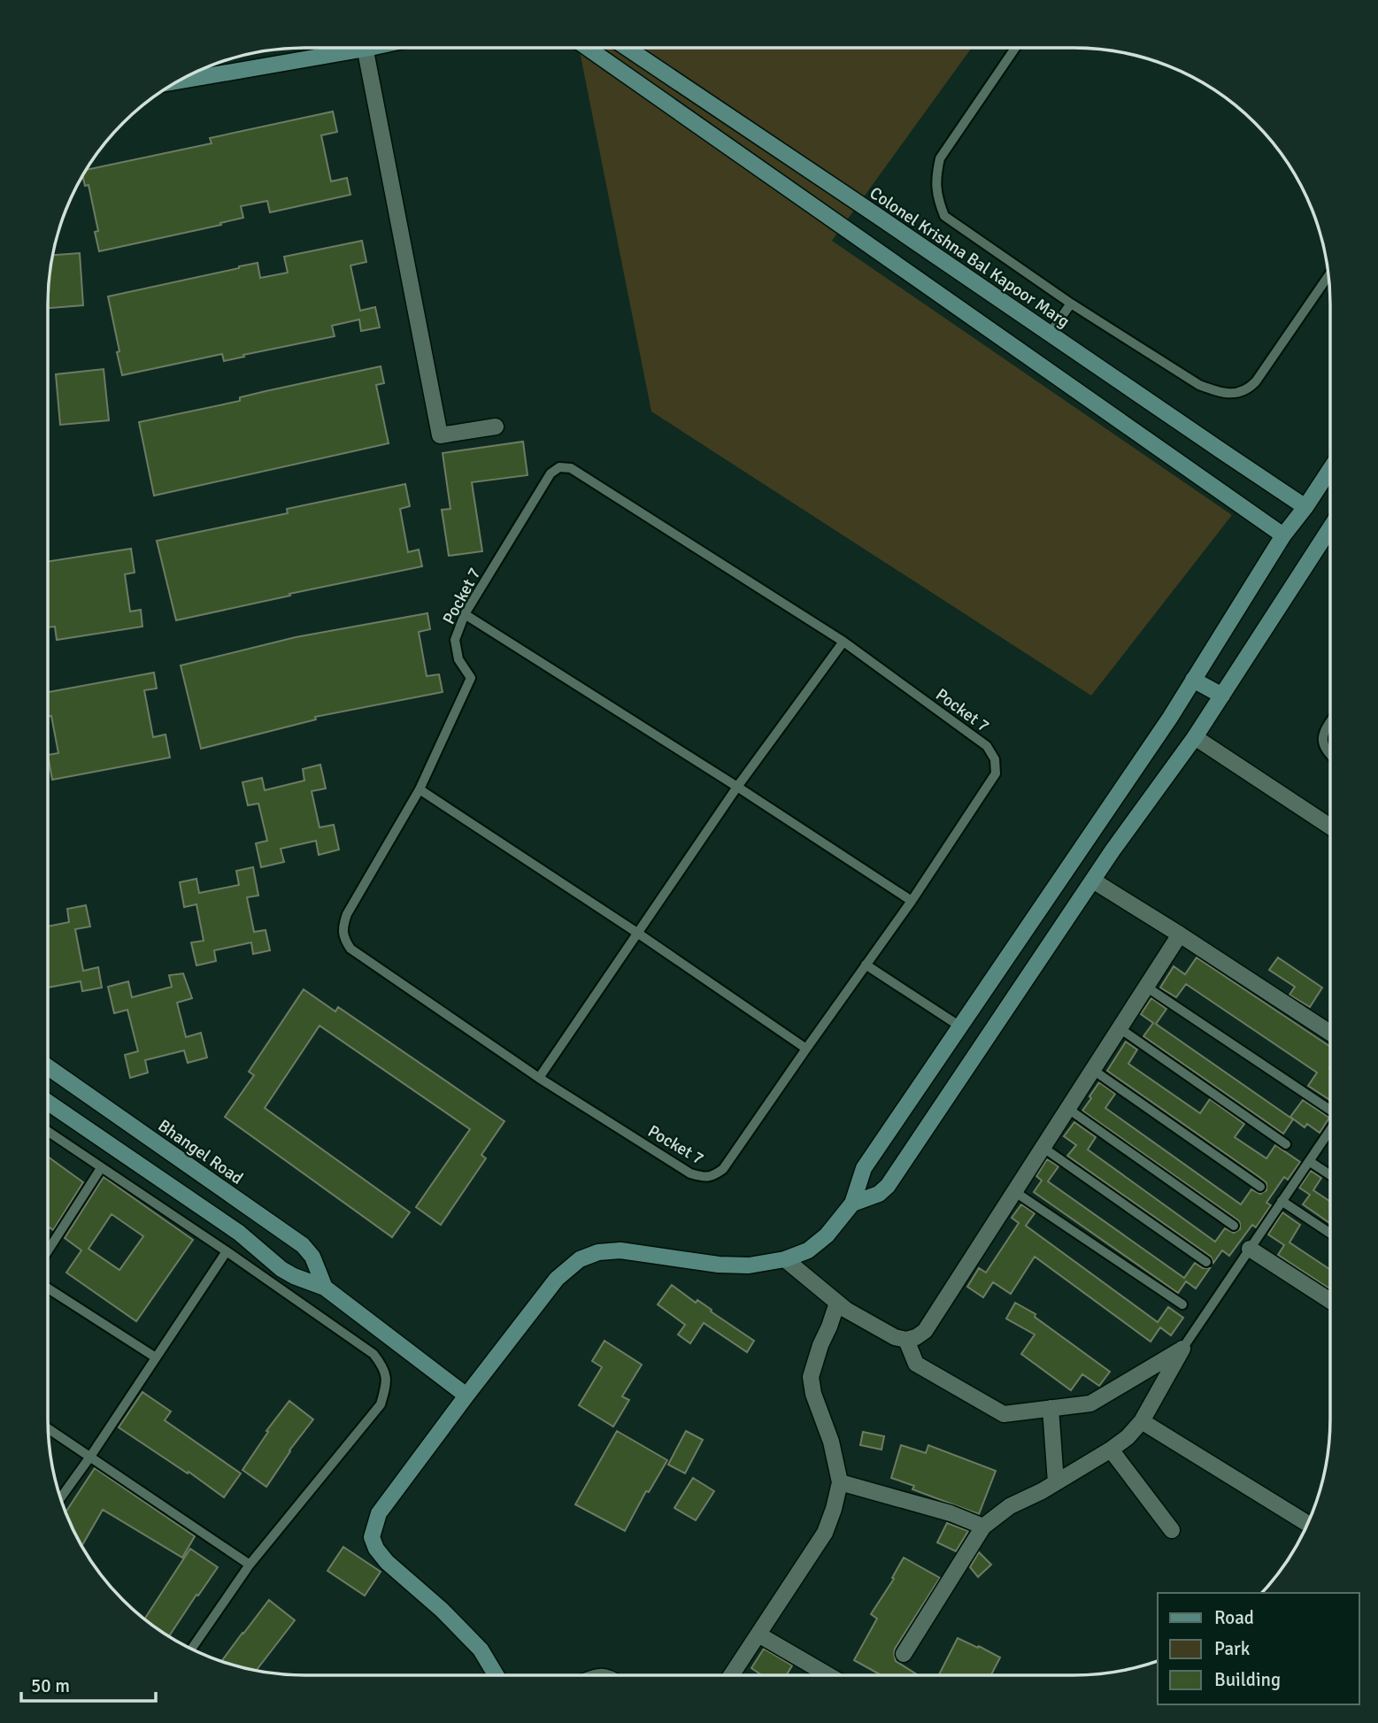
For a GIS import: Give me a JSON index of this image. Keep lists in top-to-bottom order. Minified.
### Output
{"streets":{"street":["Colonel Krishna Bal Kapoor Marg","Bhangel Road"],"lane":["Pocket 7"]},"legend":["Road","Park","Building"],"scale_bar":"50 m"}
